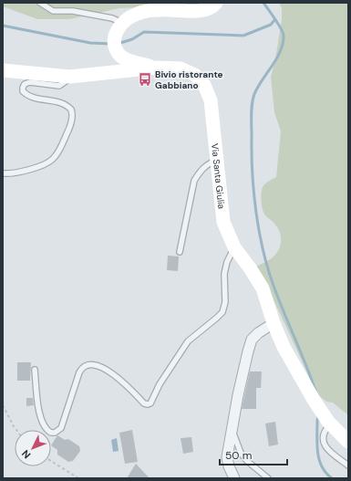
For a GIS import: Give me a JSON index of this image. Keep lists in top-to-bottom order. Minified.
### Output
{"streets":{"street":["Via Santa Giulia"]},"places":{"bus stop":["Bivio ristorante Gabbiano"]},"scale_bar":"50 m","north":"bottom left"}
